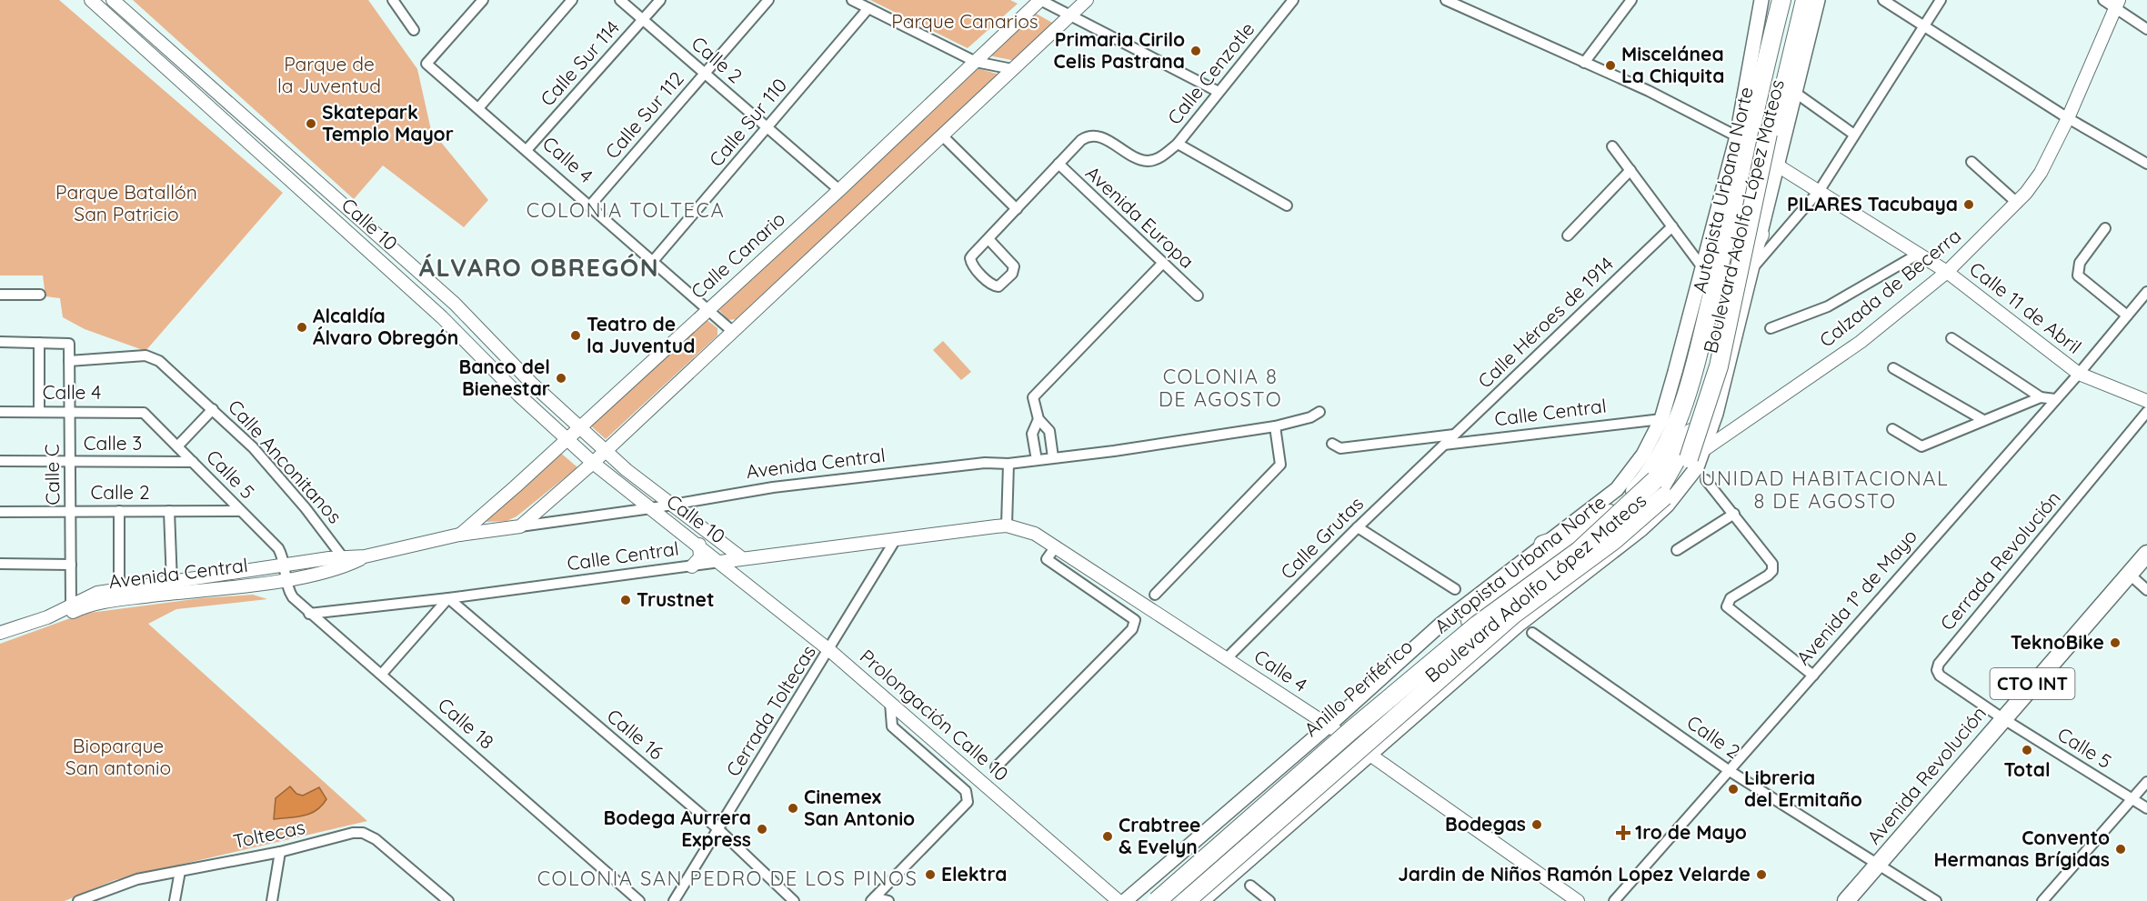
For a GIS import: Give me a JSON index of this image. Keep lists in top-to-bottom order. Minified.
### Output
{"streets":{"highway":["Autopista Urbana Norte","Anillo Periférico"],"main road":["Boulevard Adolfo López Mateos","CTO INT","Avenida Revolución"],"street":["Calle 2","Calle Sur 114","Calle Cenzotle","Calle Sur 112","Calle Sur 110","Calle 4","Avenida Europa","Calle 10","Calle Canario","Calzada de Becerra","Calle 11 de Abril","Calle Héroes de 1914","Calle Central","Calle 3","Calle Anconitanos","Avenida Central","Calle C","Calle 5","Calle Grutas","Cerrada Revolución","Avenida 1º de Mayo","Cerrada Toltecas","Prolongación Calle 10","Calle 18","Calle 16","Toltecas"]},"crossings":[["Calle 2","Calle Sur 114"],["Calle 2","Calle Sur 112"],["Calle 2","Calle Sur 110"],["Calle 2","Calle Canario"],["Calle 2","Calle C"],["Calle 2","Calle 5"],["Calle 2","Avenida 1º de Mayo"],["Calle 2","Avenida Revolución"],["Calle Sur 114","Calle 4"],["Calle Cenzotle","Avenida Europa"],["Calle Sur 112","Calle 4"],["Calle Sur 110","Calle 4"],["Calle 4","Boulevard Adolfo López Mateos"],["Calle 4","Calle Canario"],["Calle 4","Calle Central"],["Calle 4","Calle C"],["Calle 4","Calle 5"],["Calle 4","Calle Grutas"],["Calle 4","Anillo Periférico"],["Boulevard Adolfo López Mateos","Calzada de Becerra"],["Boulevard Adolfo López Mateos","Calle 11 de Abril"],["Boulevard Adolfo López Mateos","Calle Central"],["Boulevard Adolfo López Mateos","Anillo Periférico"],["Calle 10","Calle Canario"],["Calle 10","Calle Central"],["Calle 10","Avenida Central"],["Calle 10","Prolongación Calle 10"],["Calle Canario","Avenida Central"],["Calzada de Becerra","Calle 11 de Abril"],["Calle 11 de Abril","Avenida 1º de Mayo"],["Calle Héroes de 1914","Calle Central"],["Calle Héroes de 1914","Calle Grutas"],["Calle Central","Calle Grutas"],["Calle Central","Cerrada Toltecas"],["Calle Central","Prolongación Calle 10"],["Calle Central","Calle 18"],["Calle Central","Calle 16"],["Calle 3","Calle C"],["Calle 3","Calle 5"],["Calle Anconitanos","Avenida Central"],["Calle Anconitanos","Calle C"],["Avenida Central","Calle C"],["Avenida Central","Calle 5"],["Avenida Central","Calle 18"],["Calle 5","Cerrada Revolución"],["Calle 5","Avenida Revolución"],["Cerrada Revolución","Avenida Revolución"],["Cerrada Toltecas","Prolongación Calle 10"],["Cerrada Toltecas","Calle 16"]],"districts":["COLONIA TOLTECA","ÁLVARO OBREGÓN","COLONIA 8 DE AGOSTO","UNIDAD HABITACIONAL 8 DE AGOSTO","COLONIA SAN PEDRO DE LOS PINOS"],"parks":["Parque Canarios","Parque de la Juventud","Parque Batallón San Patricio","Bioparque San antonio"],"places":{"other":["Primaria Cirilo Celis Pastrana","Miscelánea La Chiquita","Skatepark Templo Mayor","PILARES Tacubaya","Alcaldía Álvaro Obregón","Teatro de la Juventud","Banco del Bienestar","Trustnet","TeknoBike","Total","Libreria del Ermitaño","Cinemex San Antonio","Bodegas","Bodega Aurrera Express","Crabtree & Evelyn","Convento Hermanas Brígidas","Elektra","Jardin de Niños Ramón Lopez Velarde"],"health":["1ro de Mayo"]}}
